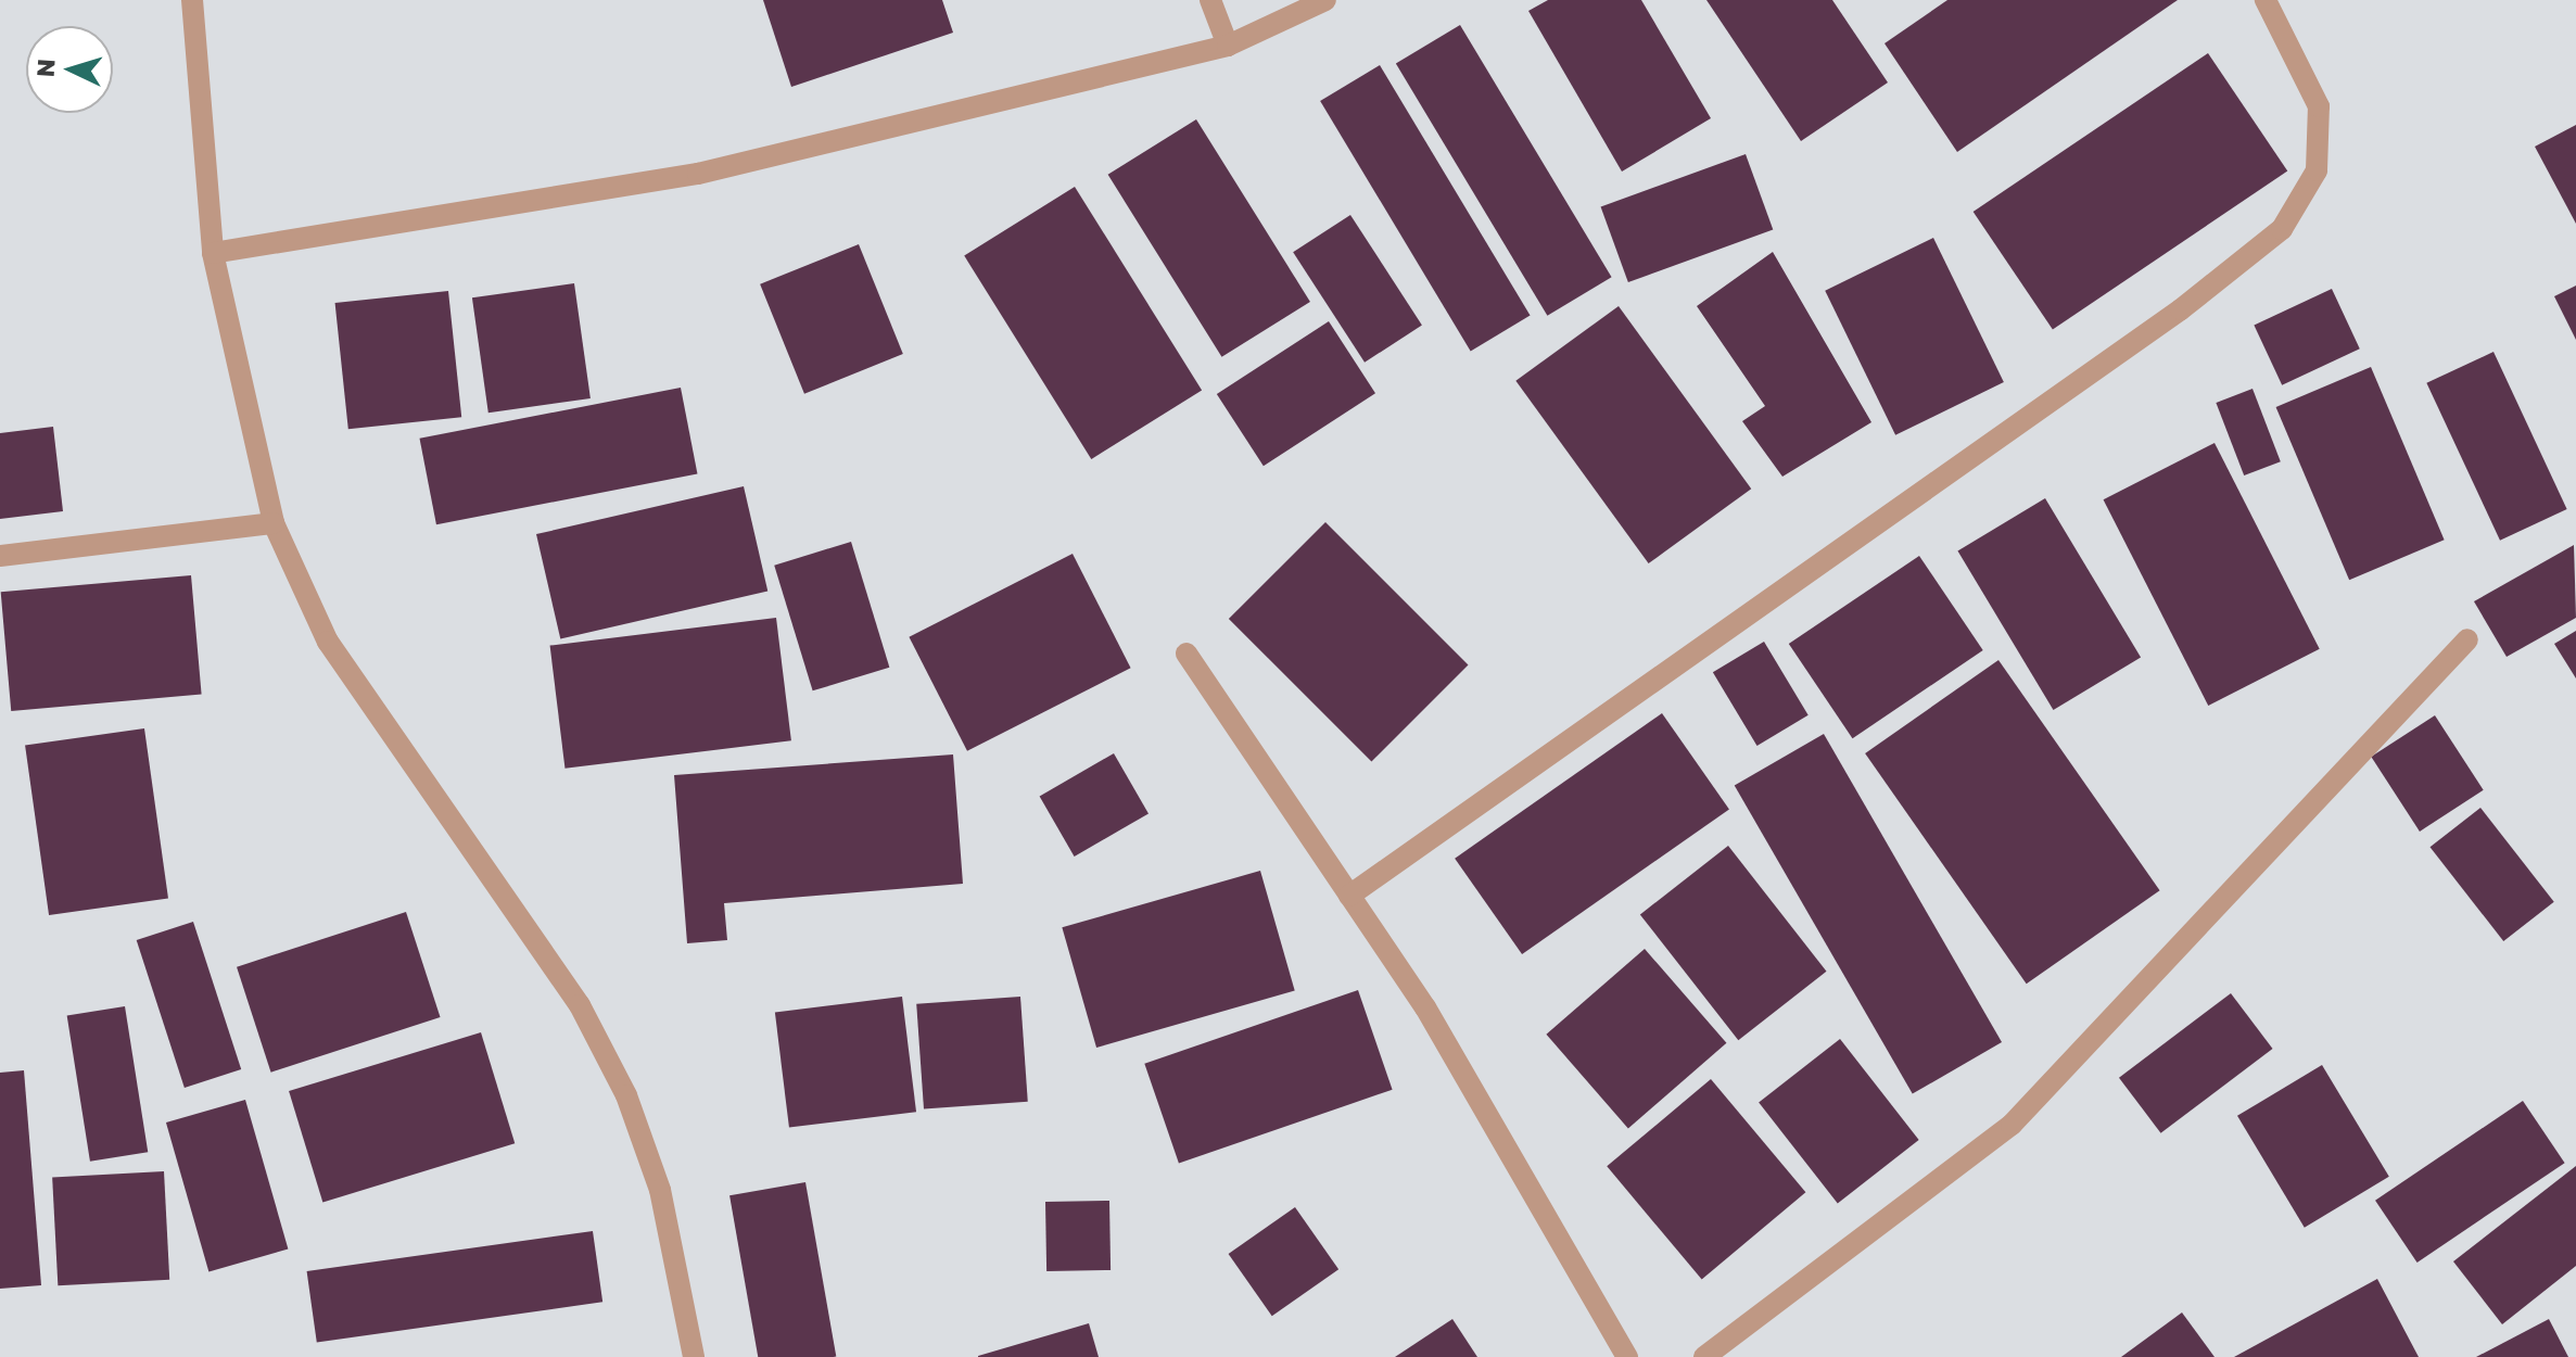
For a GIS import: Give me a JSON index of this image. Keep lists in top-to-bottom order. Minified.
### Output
{"north":"left"}
